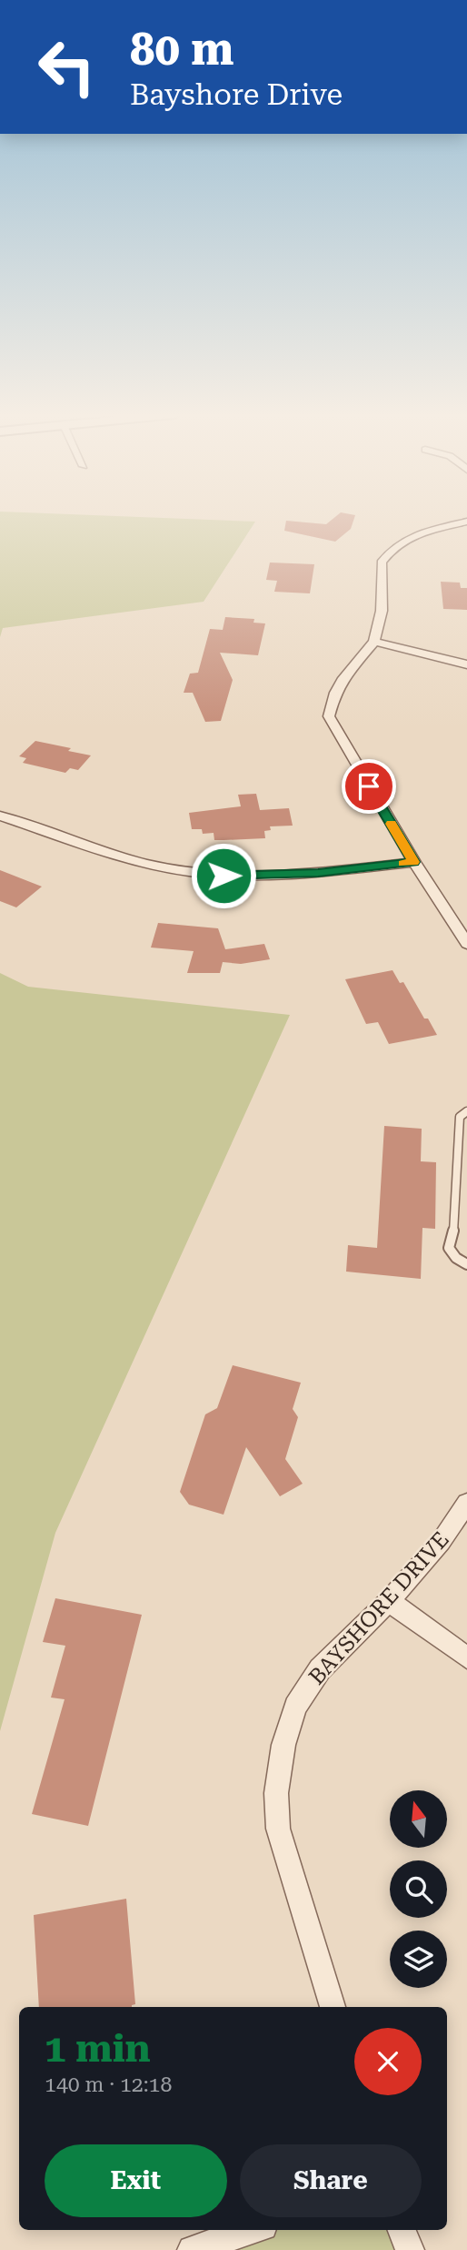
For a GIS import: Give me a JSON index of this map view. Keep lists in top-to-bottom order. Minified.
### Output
{"streets":{"street":["BAYSHORE DRIVE"]},"north":"top","page":{"turn":["80 m","Bayshore Drive"],"heading":["1 min","140 m · 12:18"],"buttons":["Exit","Share"]}}
